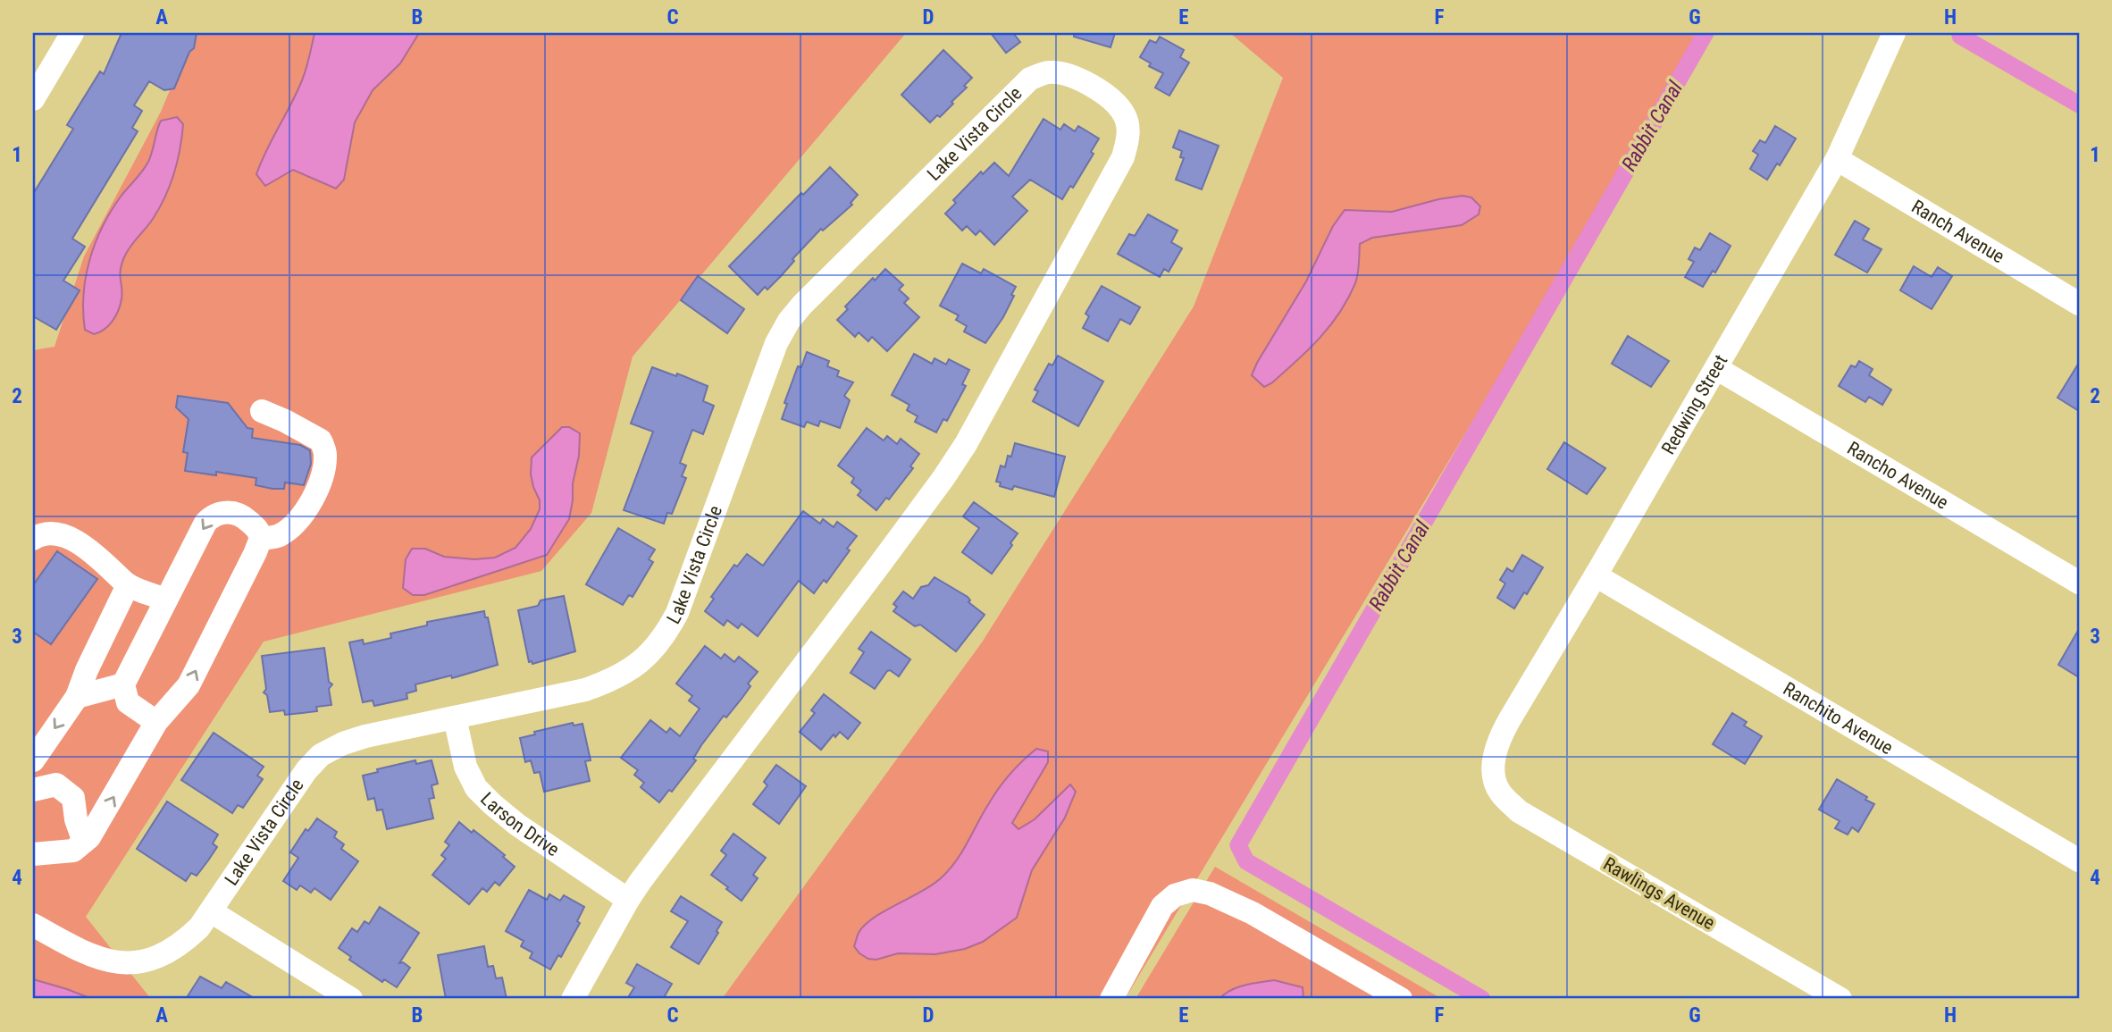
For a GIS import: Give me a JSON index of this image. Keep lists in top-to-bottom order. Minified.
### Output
{"streets":{"street":["Lake Vista Circle","Ranch Avenue","Redwing Street","Rancho Avenue","Ranchito Avenue","Larson Drive","Rawlings Avenue"]},"crossings":[["Lake Vista Circle","Larson Drive"],["Ranch Avenue","Redwing Street"],["Redwing Street","Rancho Avenue"],["Redwing Street","Ranchito Avenue"],["Redwing Street","Rawlings Avenue"]],"water":["Rabbit Canal"],"grid":{"columns":["A","B","C","D","E","F","G","H"],"rows":["1","2","3","4"]}}
